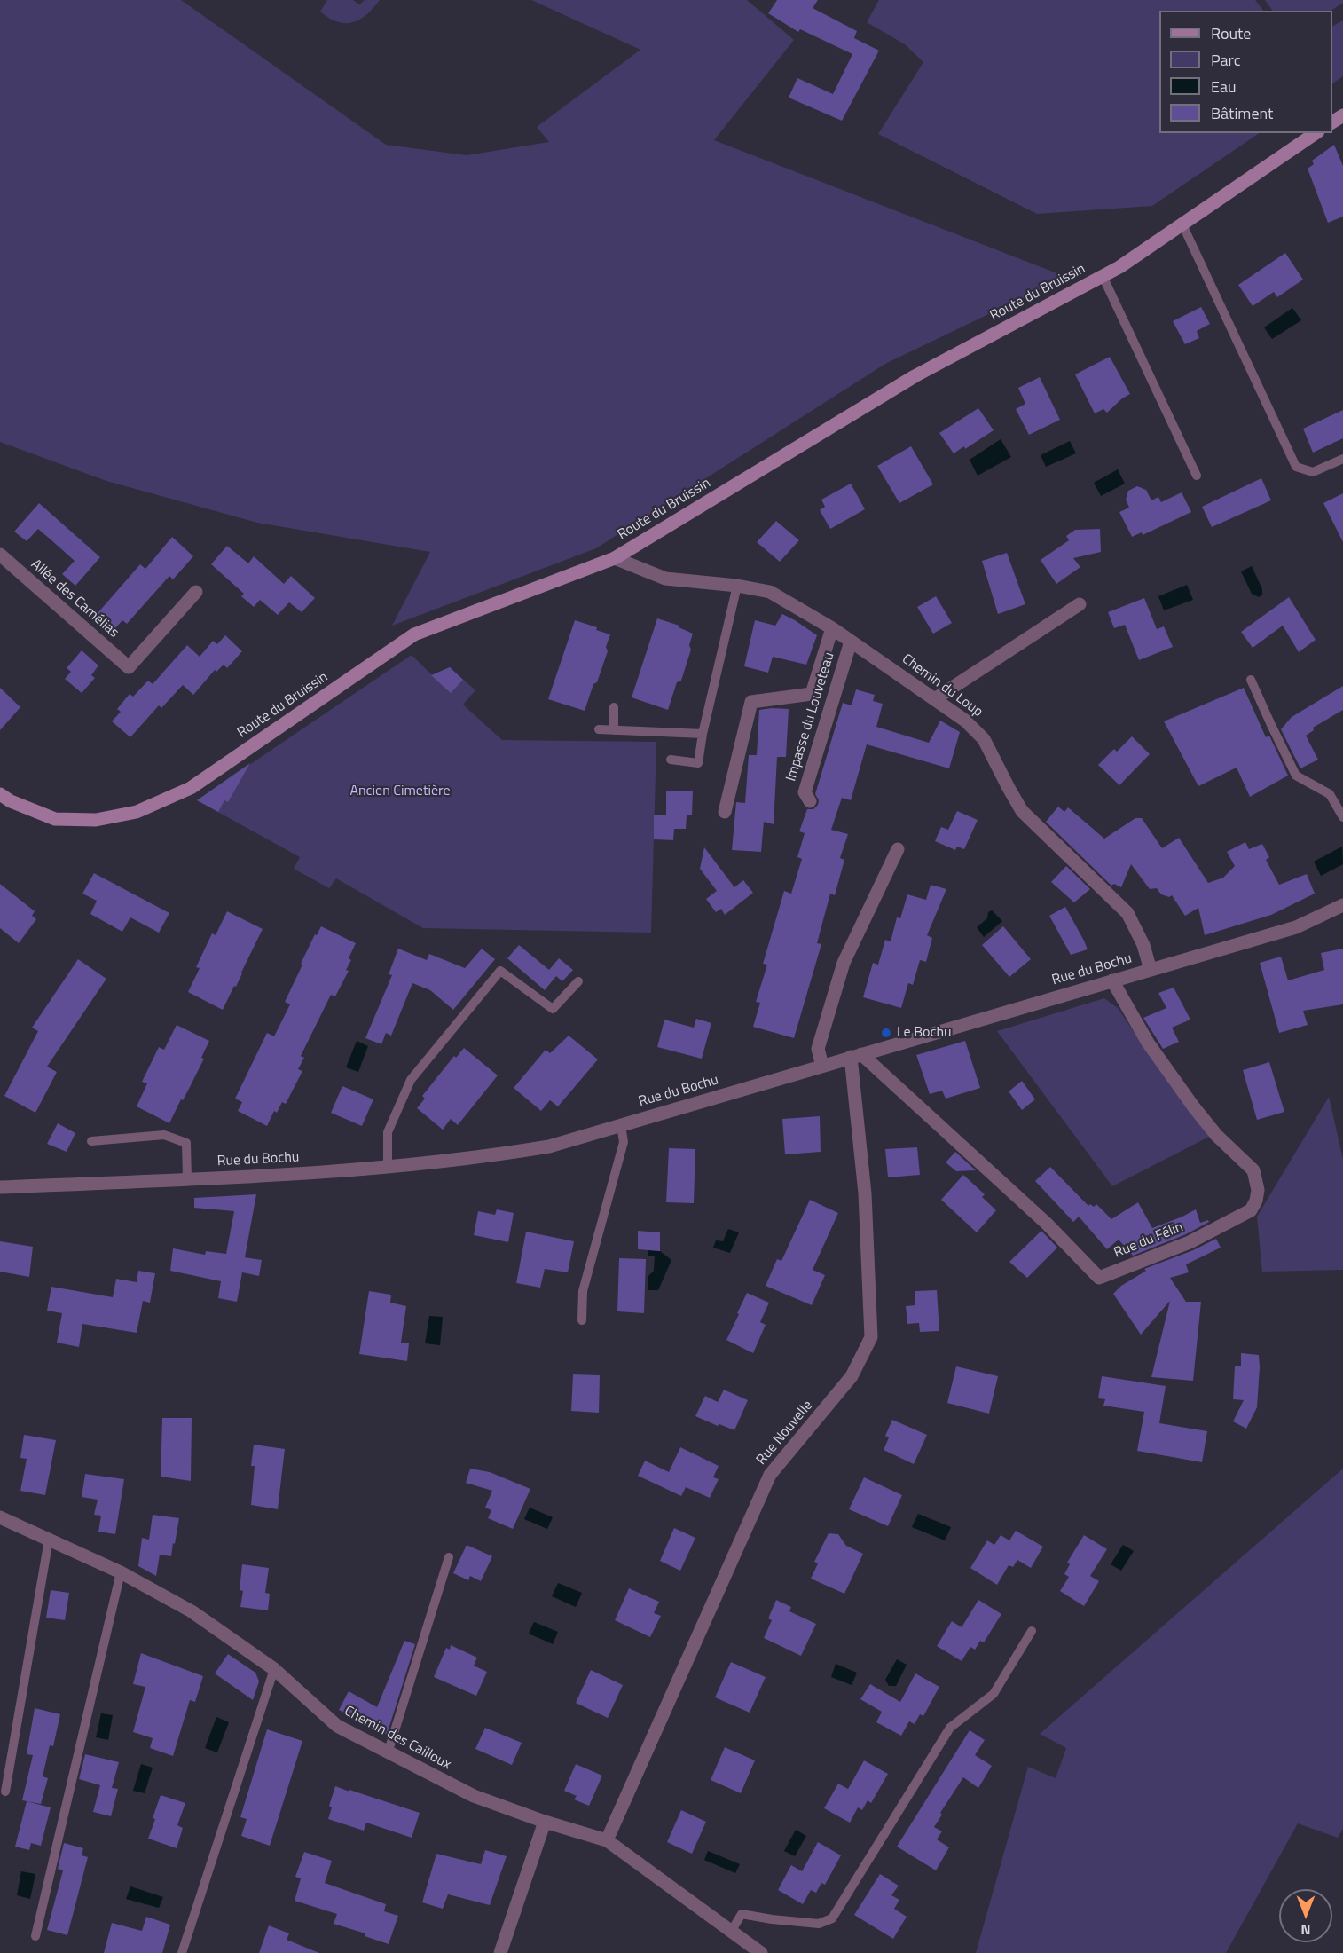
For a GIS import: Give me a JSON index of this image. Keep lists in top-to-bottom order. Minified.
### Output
{"streets":{"street":["Route du Bruissin","Allée des Camélias","Chemin du Loup","Impasse du Louveteau","Rue du Bochu","Rue du Félin","Rue Nouvelle","Chemin des Cailloux"]},"crossings":[["Route du Bruissin","Chemin du Loup"],["Chemin du Loup","Impasse du Louveteau"],["Chemin du Loup","Rue du Bochu"],["Rue du Bochu","Rue du Félin"],["Rue du Bochu","Rue Nouvelle"],["Rue du Félin","Rue Nouvelle"],["Rue Nouvelle","Chemin des Cailloux"]],"parks":["Ancien Cimetière"],"places":["Le Bochu"],"legend":["Route","Parc","Eau","Bâtiment"],"north":"bottom"}
